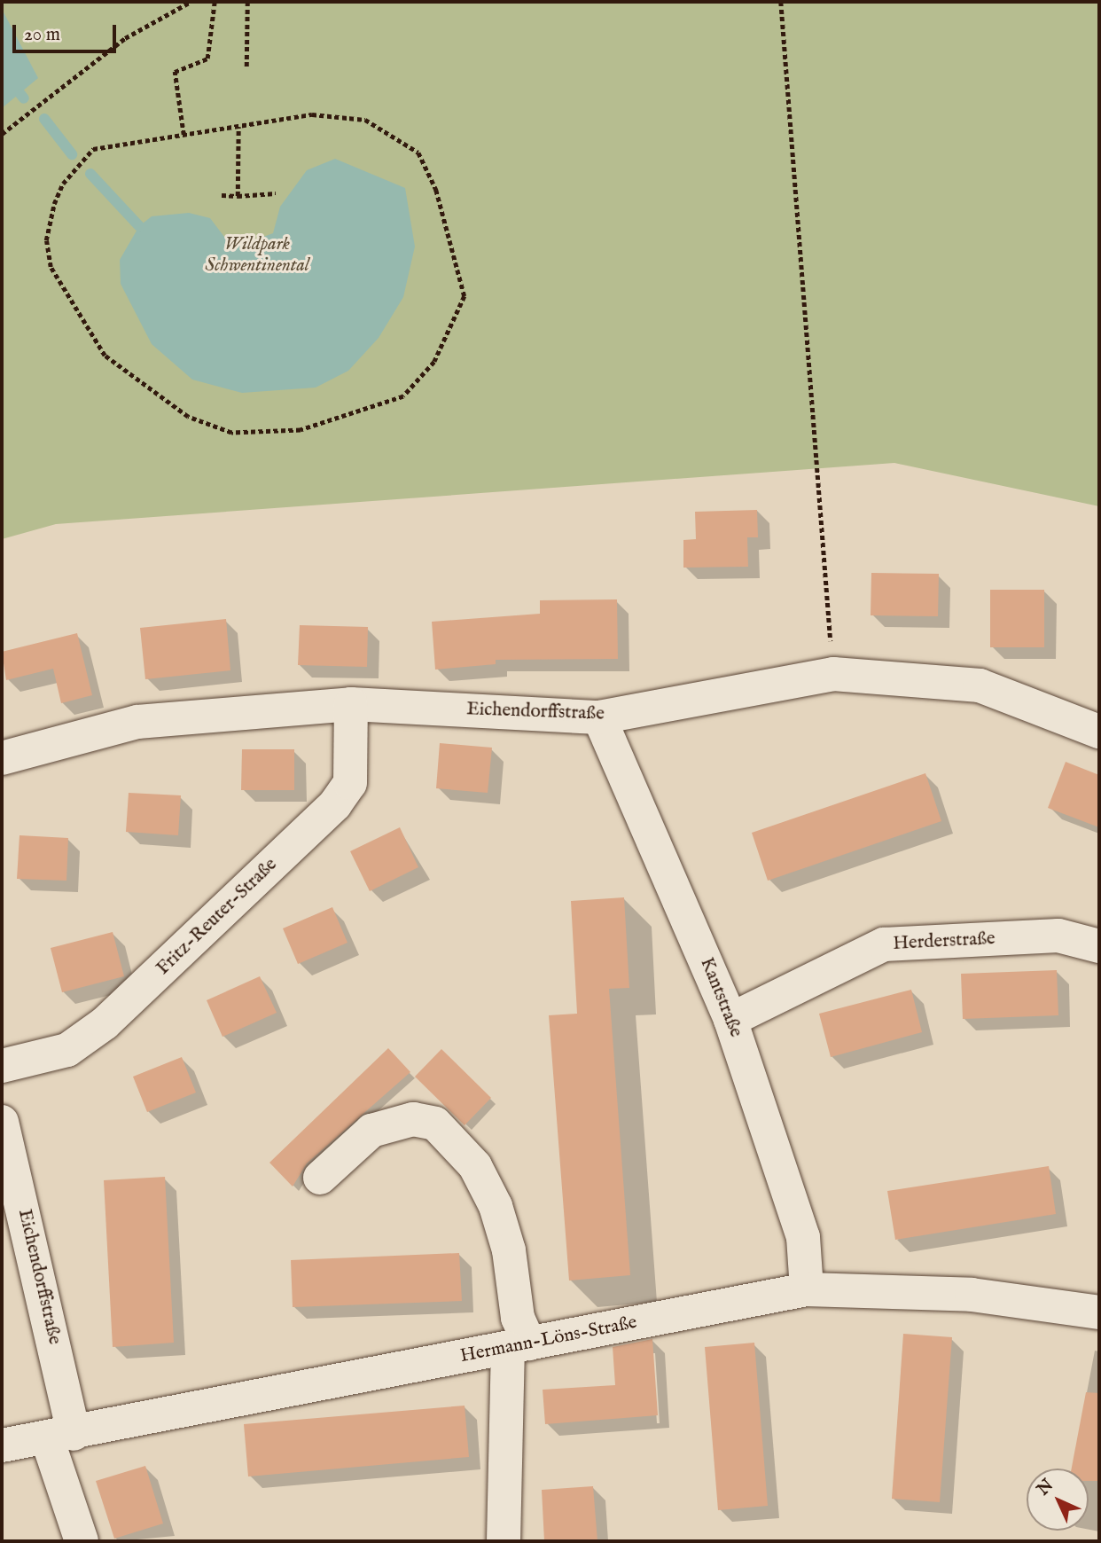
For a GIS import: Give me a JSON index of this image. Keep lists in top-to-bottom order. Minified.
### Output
{"streets":{"street":["Eichendorffstraße","Fritz-Reuter-Straße","Herderstraße","Kantstraße","Hermann-Löns-Straße"]},"crossings":[["Eichendorffstraße","Fritz-Reuter-Straße"],["Eichendorffstraße","Kantstraße"],["Eichendorffstraße","Hermann-Löns-Straße"],["Herderstraße","Kantstraße"],["Kantstraße","Hermann-Löns-Straße"]],"parks":["Wildpark Schwentinental"],"scale_bar":"20 m","north":"top left"}
